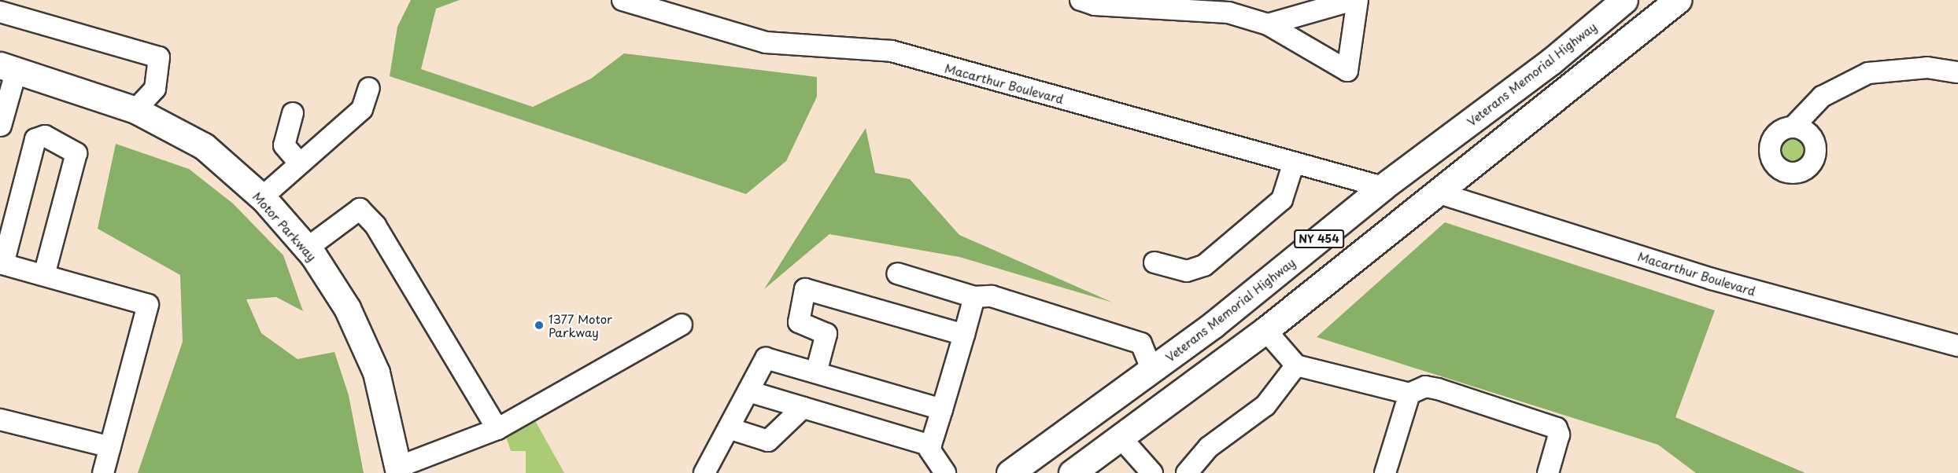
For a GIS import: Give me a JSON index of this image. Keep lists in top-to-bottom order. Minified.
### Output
{"streets":{"main road":["Veterans Memorial Highway","Motor Parkway","NY 454"],"street":["Macarthur Boulevard"]},"crossings":[["Veterans Memorial Highway","Macarthur Boulevard"],["Macarthur Boulevard","NY 454"]],"places":["1377 Motor Parkway"]}
